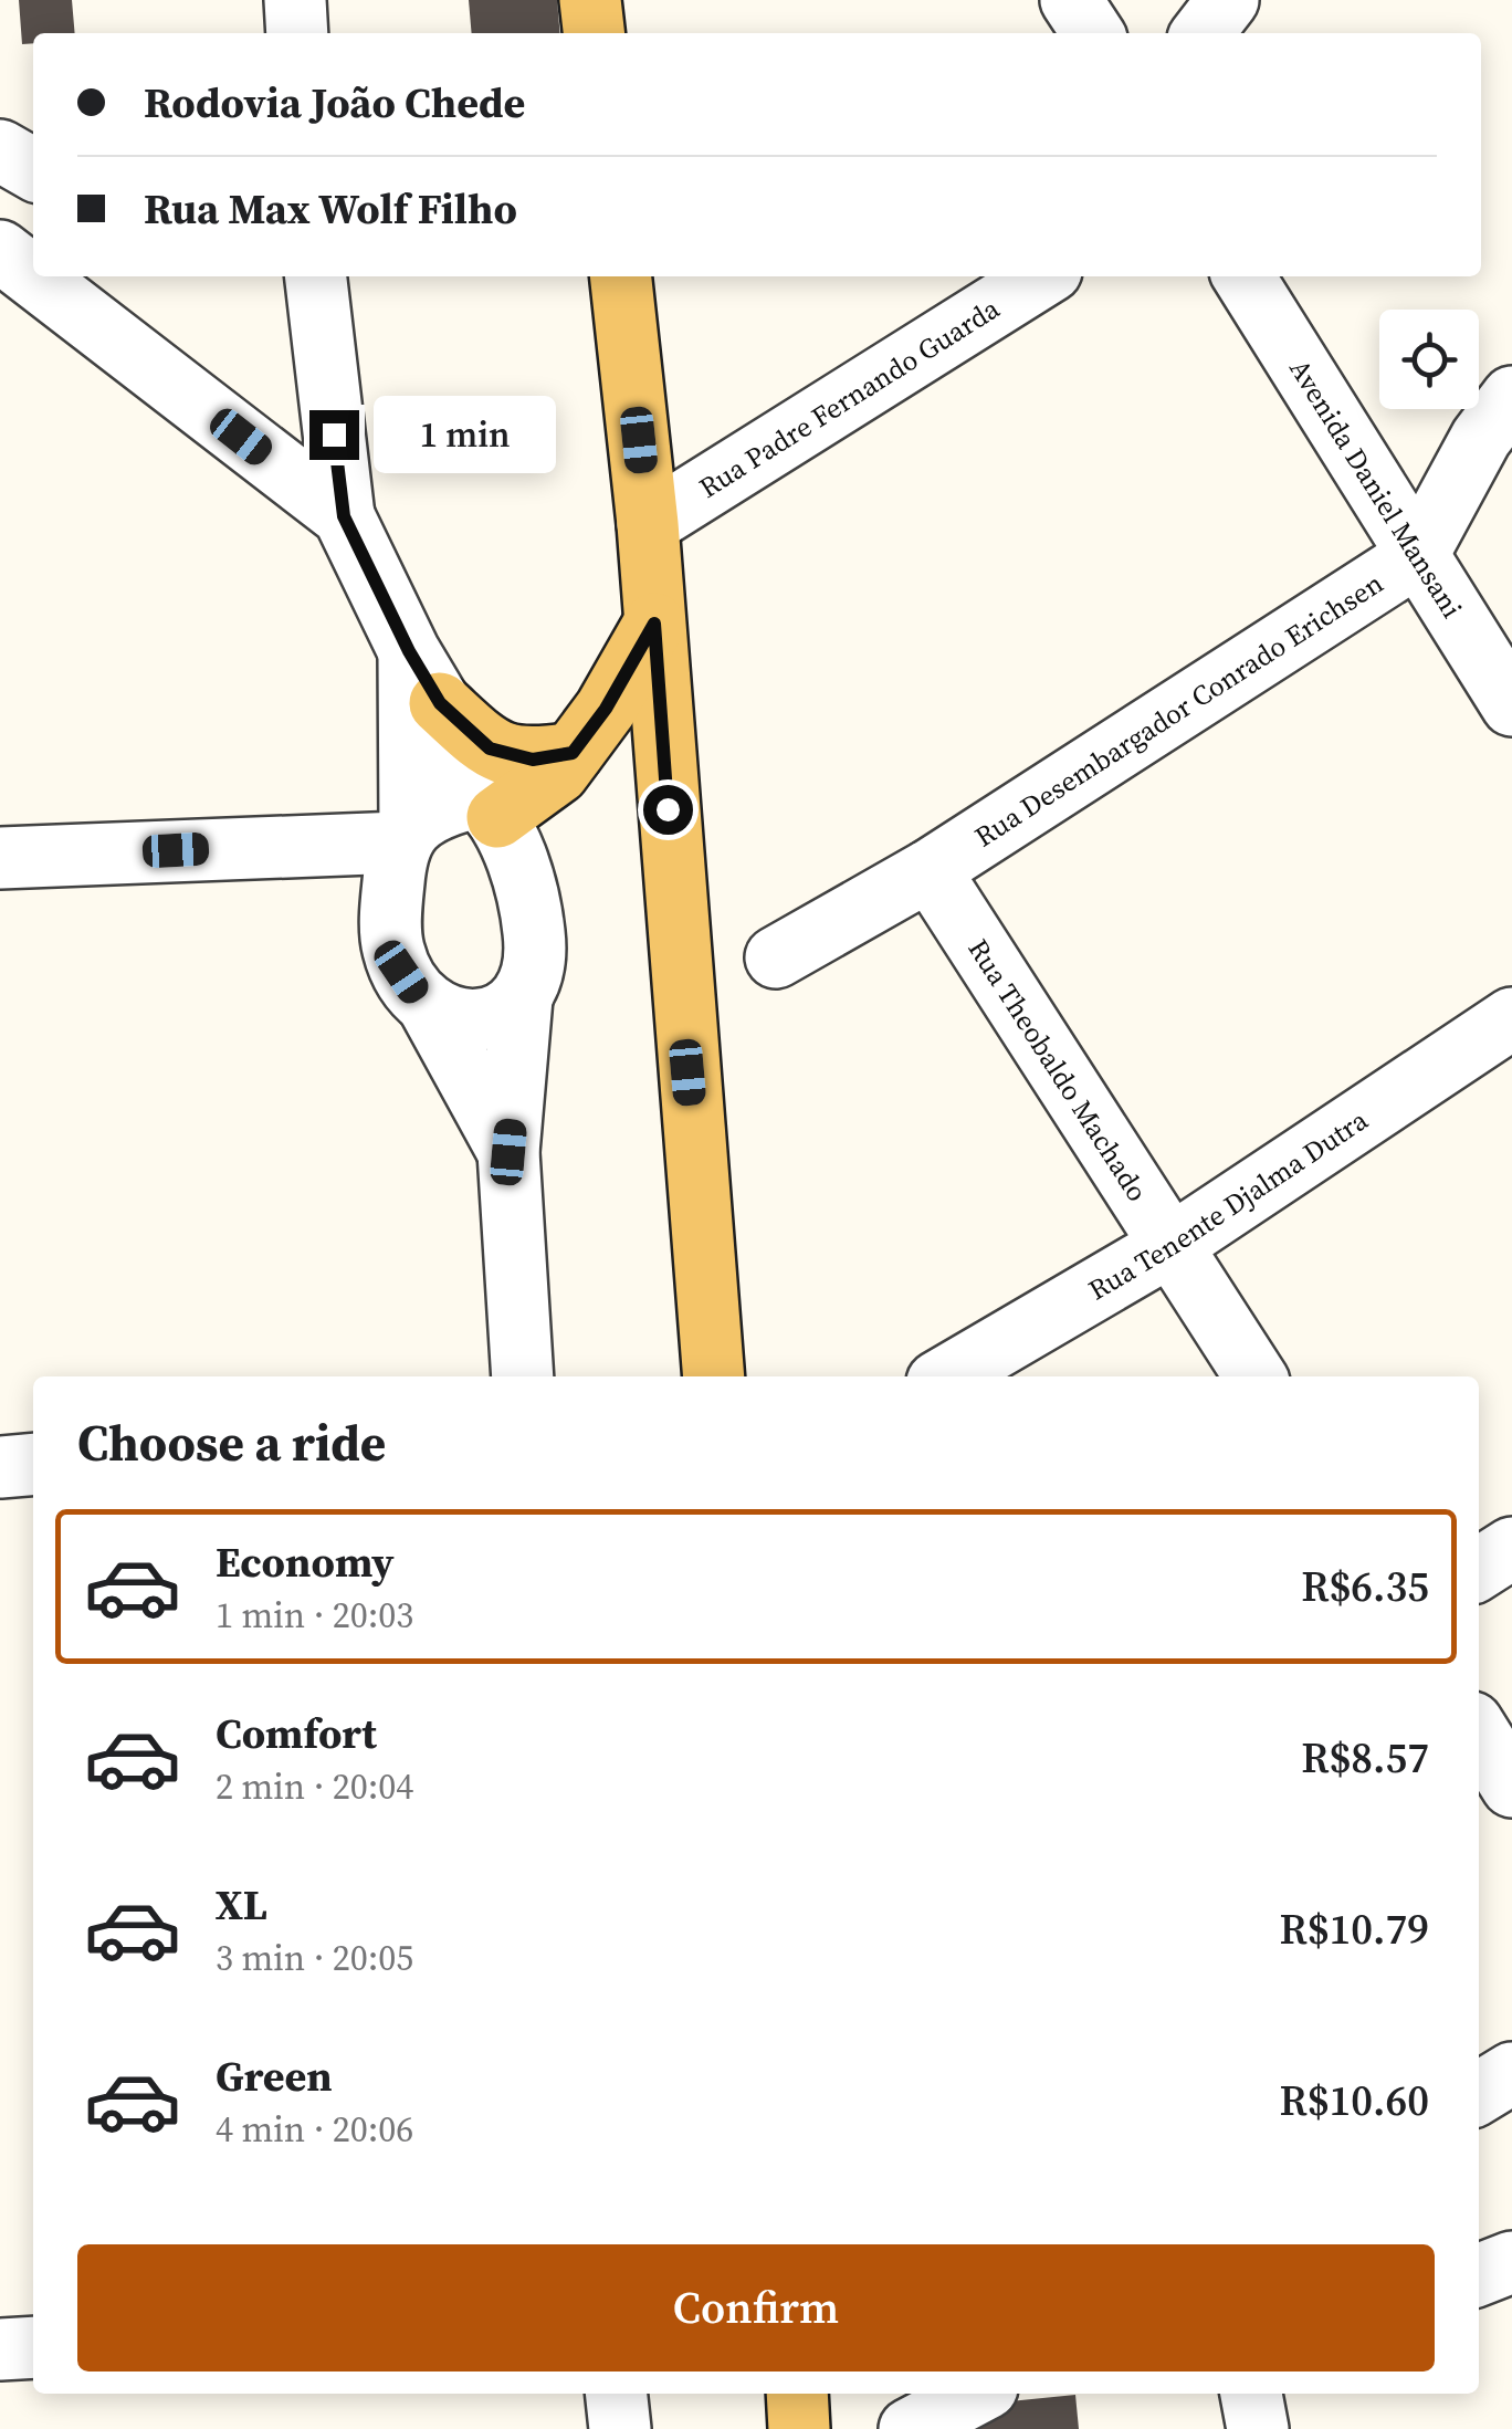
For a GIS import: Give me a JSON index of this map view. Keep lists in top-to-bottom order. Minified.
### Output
{"streets":{"street":["Rua Padre Fernando Guarda","Avenida Daniel Mansani","Rua Desembargador Conrado Erichsen","Rua Theobaldo Machado","Rua Tenente Djalma Dutra"]},"crossings":[["Avenida Daniel Mansani","Rua Desembargador Conrado Erichsen"],["Rua Desembargador Conrado Erichsen","Rua Theobaldo Machado"],["Rua Theobaldo Machado","Rua Tenente Djalma Dutra"]],"page":{"banner":["Rodovia João Chede","Rua Max Wolf Filho"],"bubble":"1 min","heading":"Choose a ride","list":[{"name":"Economy","note":"1 min · 20:03","value":"R$6.35"},{"name":"Comfort","note":"2 min · 20:04","value":"R$8.57"},{"name":"XL","note":"3 min · 20:05","value":"R$10.79"},{"name":"Green","note":"4 min · 20:06","value":"R$10.60"}],"buttons":"Confirm"}}
